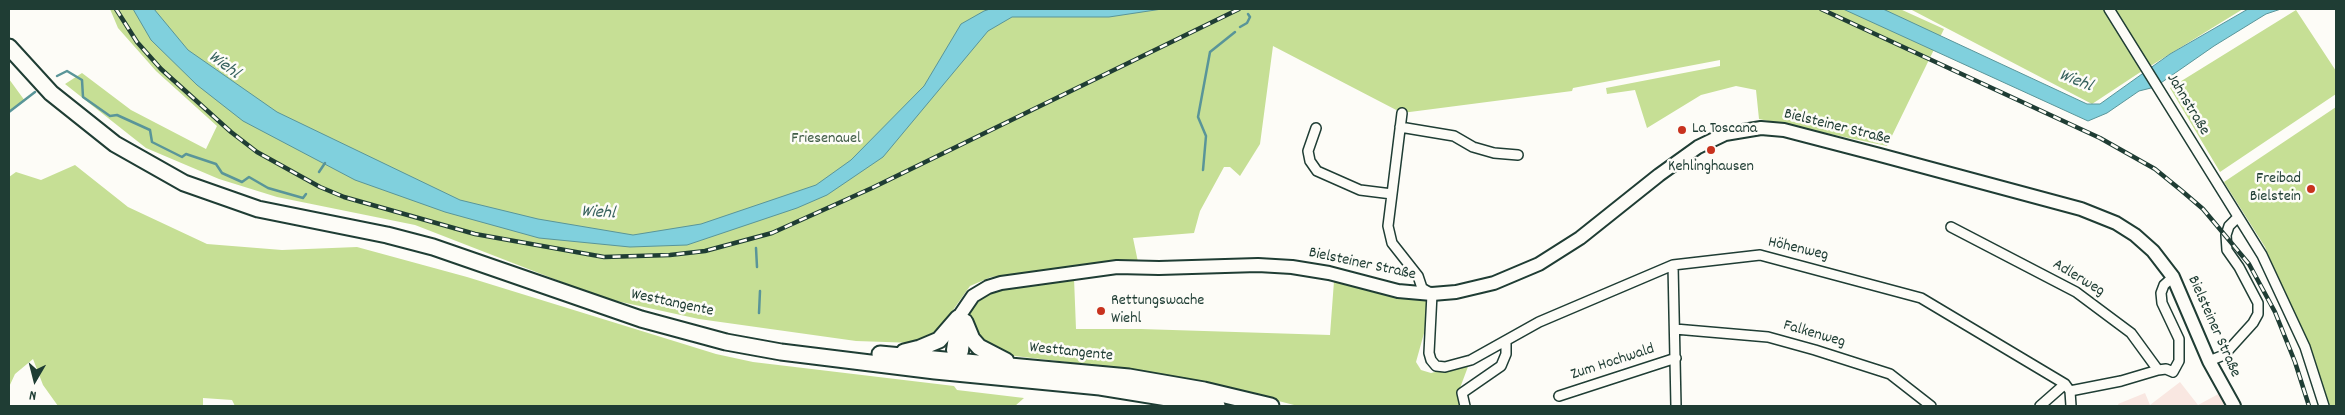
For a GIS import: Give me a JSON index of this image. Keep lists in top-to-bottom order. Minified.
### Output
{"streets":{"main road":["Bielsteiner Straße","Westtangente"],"street":["Jahnstraße","Höhenweg","Adlerweg","Falkenweg","Zum Hochwald"]},"crossings":[["Bielsteiner Straße","Höhenweg"],["Höhenweg","Zum Hochwald"],["Falkenweg","Zum Hochwald"]],"water":["Wiehl"],"parks":["Friesenauel"],"places":["La Toscana","Kehlinghausen","Freibad Bielstein","Rettungswache Wiehl"],"north":"bottom"}
